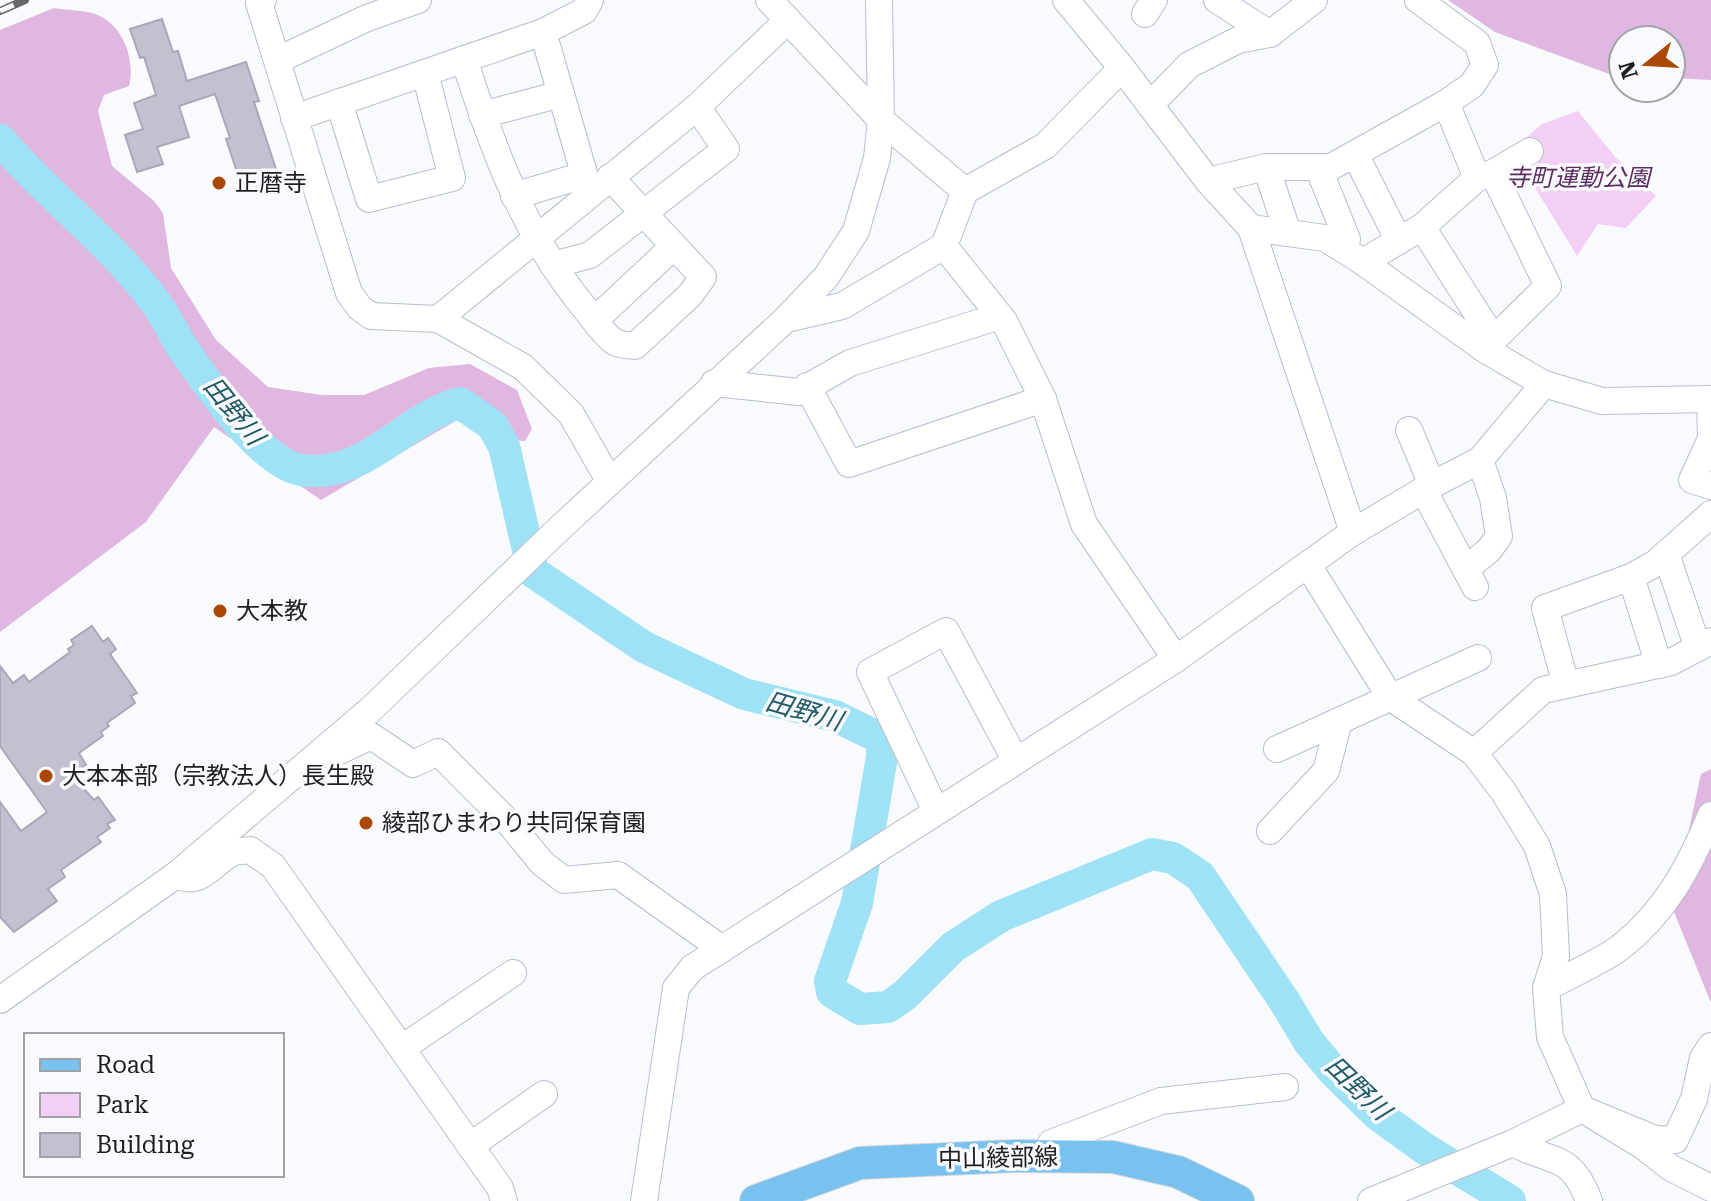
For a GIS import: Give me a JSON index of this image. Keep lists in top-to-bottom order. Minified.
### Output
{"streets":{"main road":["中山綾部線"]},"water":["田野川"],"parks":["寺町運動公園"],"places":["正暦寺","大本教","大本本部（宗教法人）長生殿","綾部ひまわり共同保育園"],"legend":["Road","Park","Building"],"north":"left"}
